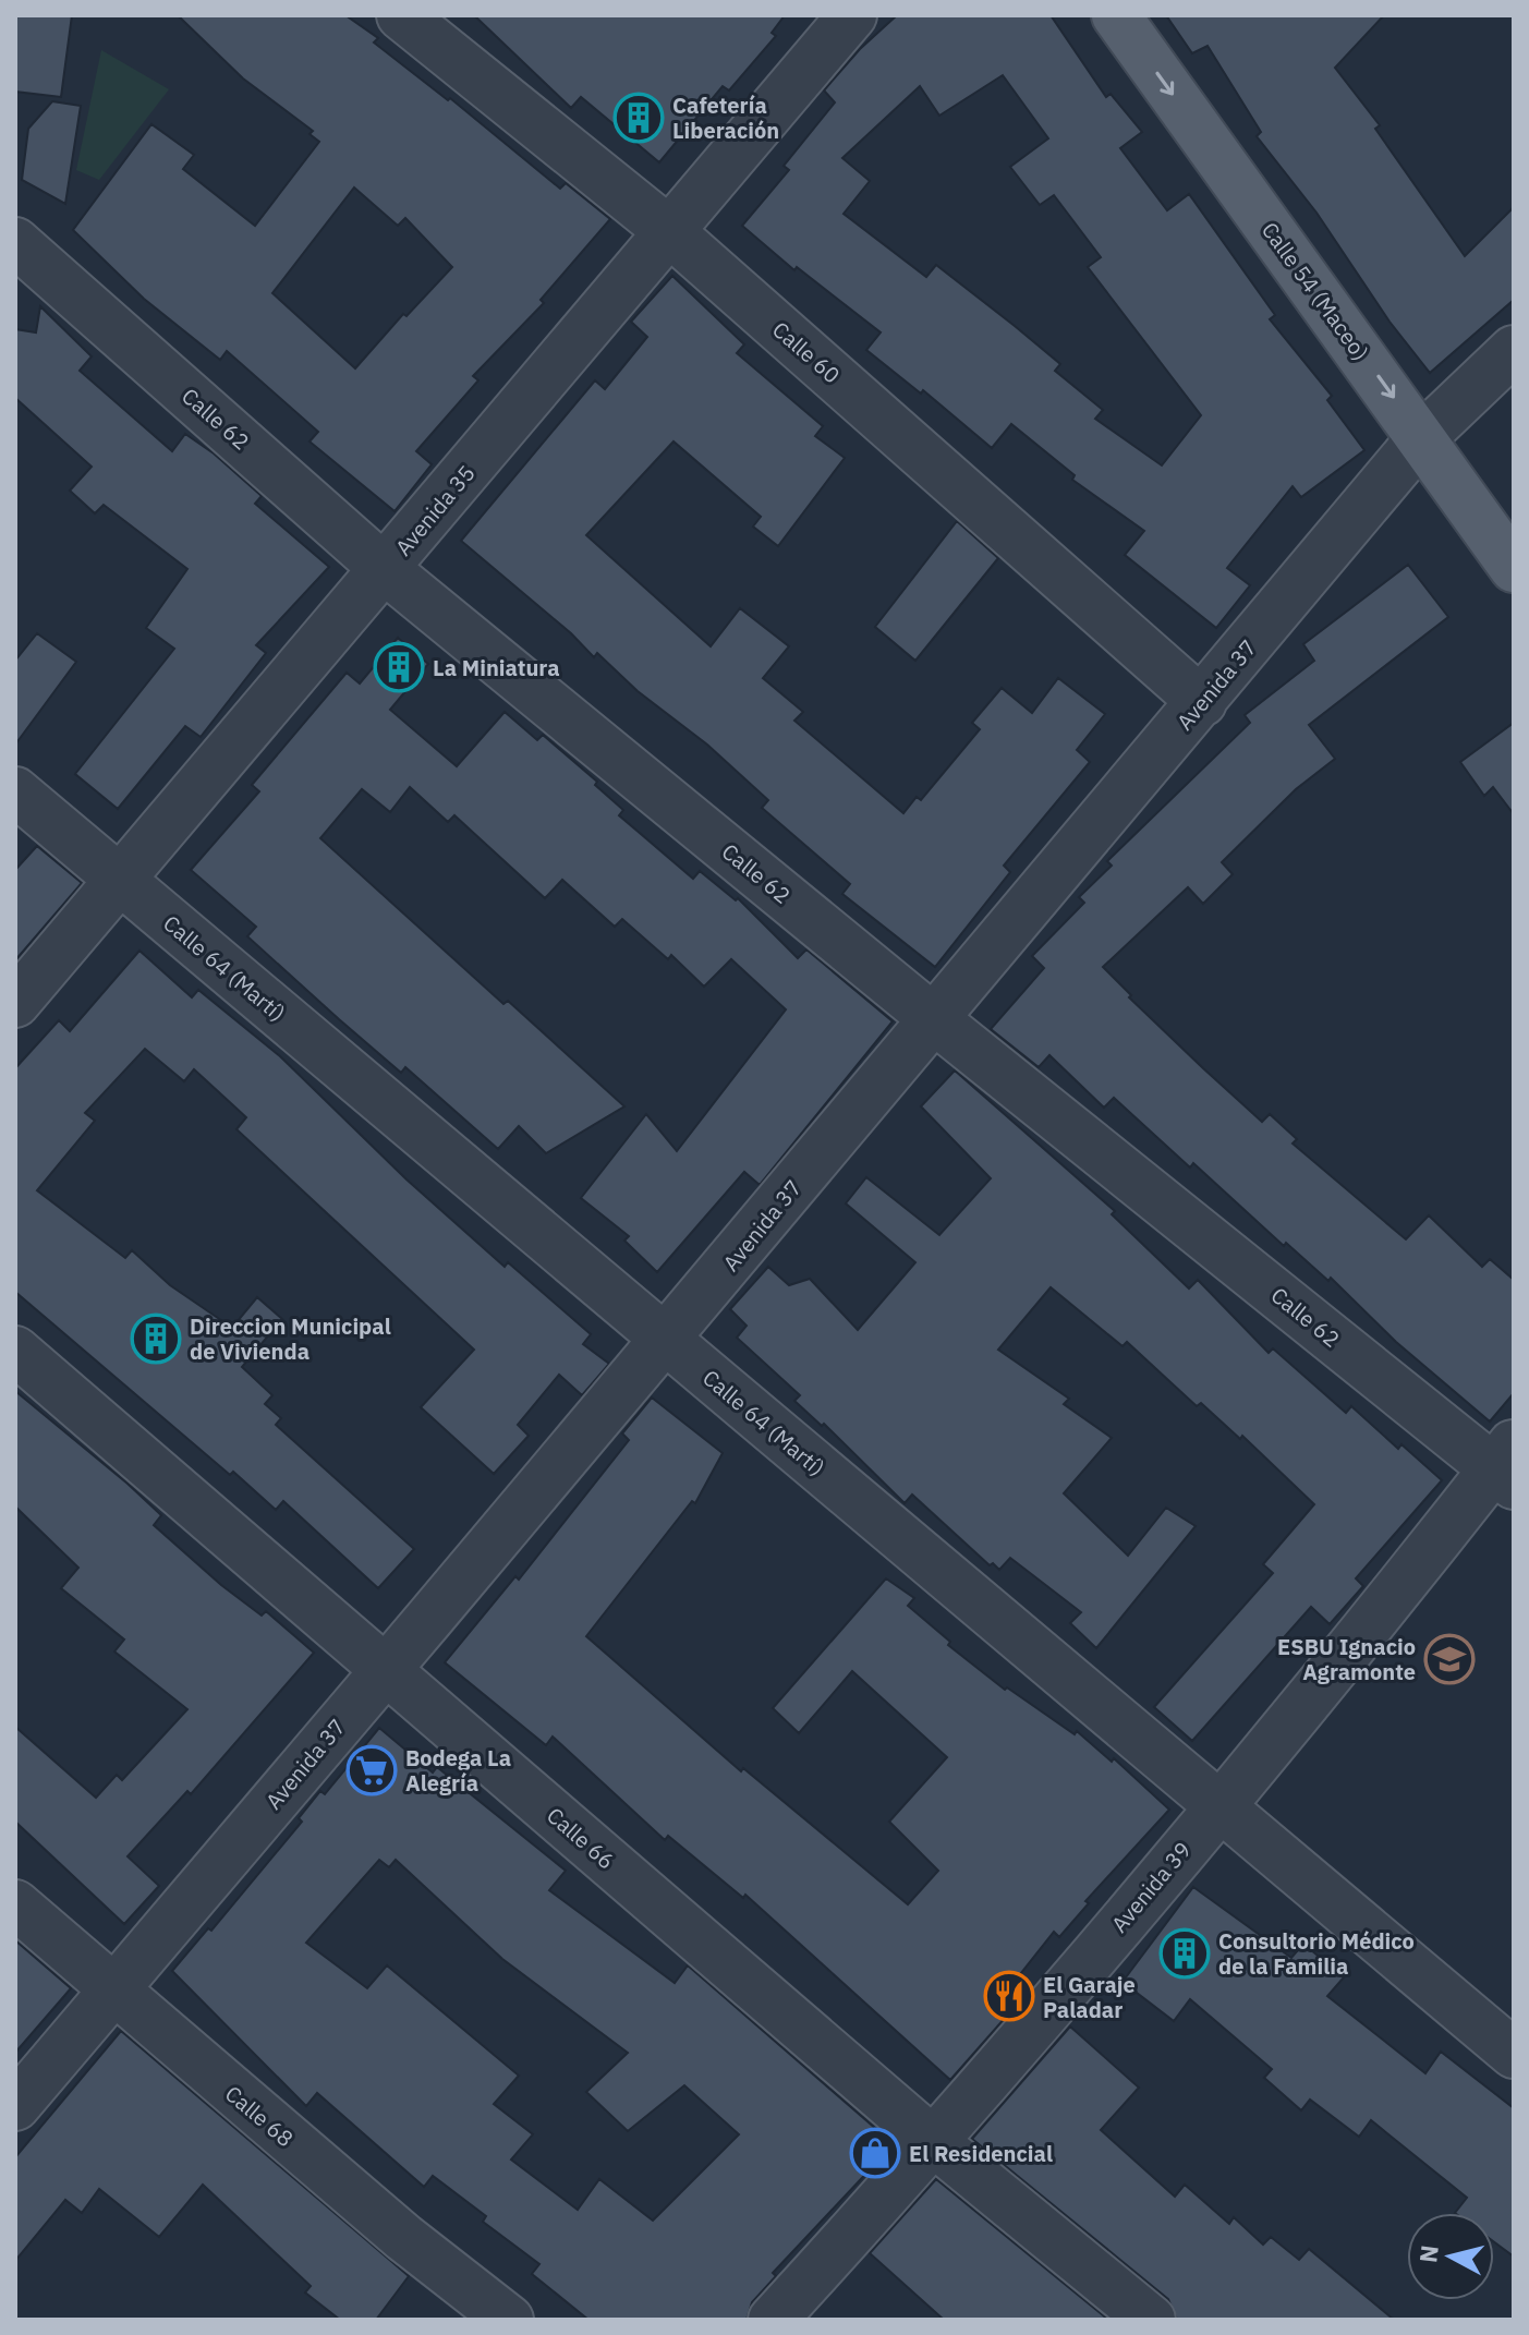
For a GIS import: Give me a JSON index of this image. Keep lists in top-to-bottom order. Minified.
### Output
{"streets":{"main road":["Calle 54 (Maceo)"],"street":["Calle 60","Calle 62","Avenida 35","Avenida 37","Calle 64 (Martí)","Calle 66","Avenida 39","Calle 68"]},"crossings":[["Calle 54 (Maceo)","Avenida 37"],["Calle 60","Avenida 35"],["Calle 60","Avenida 37"],["Calle 62","Avenida 35"],["Calle 62","Avenida 37"],["Calle 62","Avenida 39"],["Avenida 35","Calle 64 (Martí)"],["Avenida 37","Calle 64 (Martí)"],["Avenida 37","Calle 66"],["Avenida 37","Calle 68"],["Calle 64 (Martí)","Avenida 39"],["Calle 66","Avenida 39"]],"one_way":["Calle 54 (Maceo)"],"places":{"building":["Cafetería Liberación","La Miniatura","Direccion Municipal de Vivienda","Consultorio Médico de la Familia"],"school or university":["ESBU Ignacio Agramonte"],"supermarket":["Bodega La Alegría"],"restaurant":["El Garaje Paladar"],"shop":["El Residencial"]},"north":"left"}
